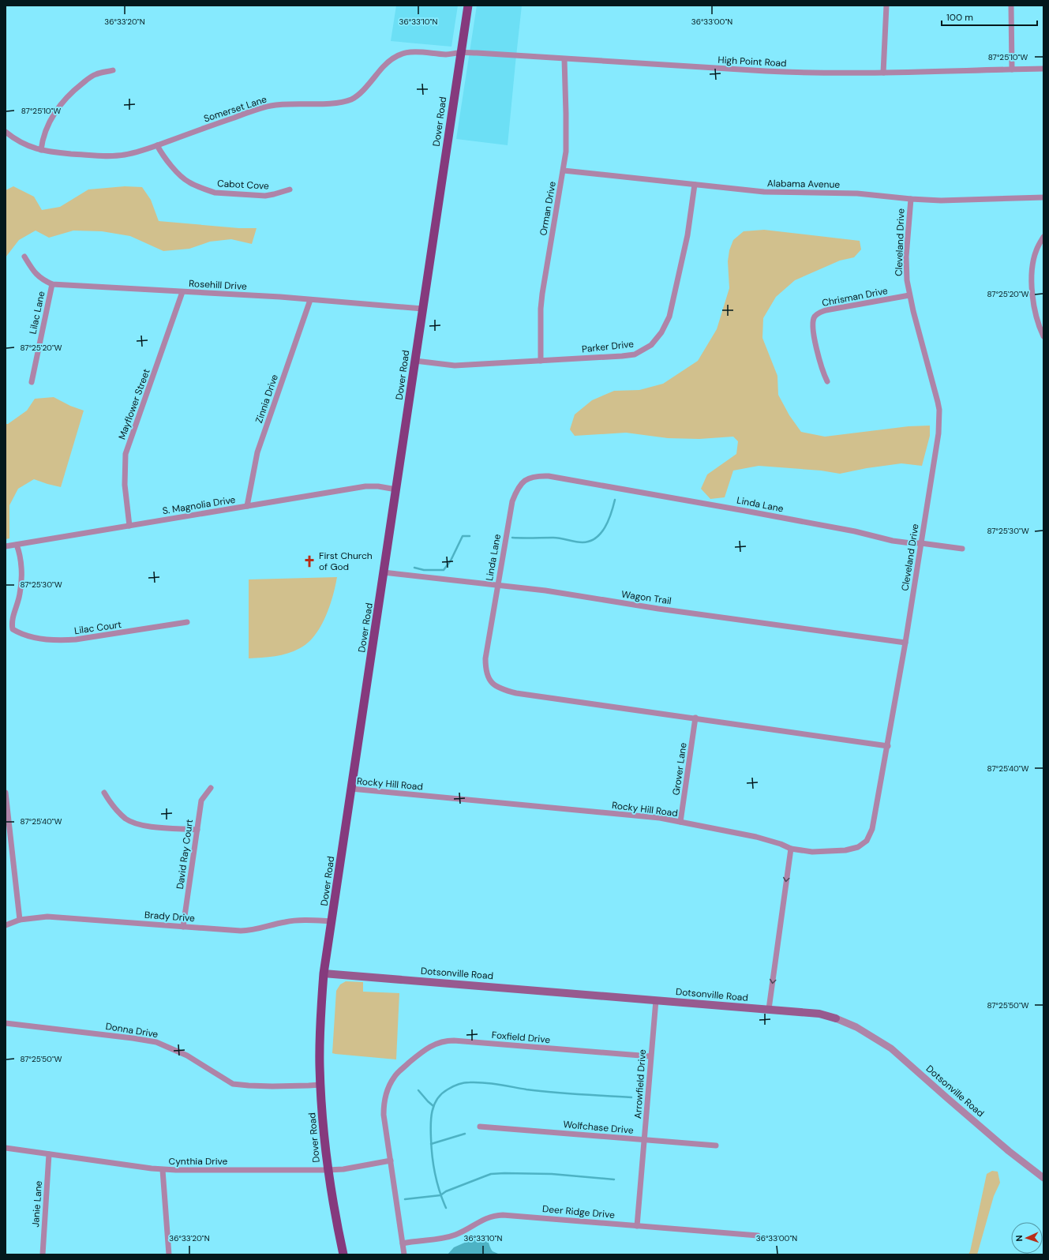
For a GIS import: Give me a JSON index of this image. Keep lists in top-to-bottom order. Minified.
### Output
{"streets":{"main road":["Dover Road","Dotsonville Road"],"street":["High Point Road","Somerset Lane","Alabama Avenue","Cabot Cove","Orman Drive","Cleveland Drive","Rosehill Drive","Chrisman Drive","Lilac Lane","Parker Drive","Zinnia Drive","Mayflower Street","Linda Lane","S. Magnolia Drive","Wagon Trail","Lilac Court","Grover Lane","Rocky Hill Road","David Ray Court","Brady Drive","Donna Drive","Foxfield Drive","Arrowfield Drive","Wolfchase Drive","Cynthia Drive","Janie Lane","Deer Ridge Drive"]},"crossings":[["High Point Road","Somerset Lane"],["High Point Road","Dover Road"],["High Point Road","Orman Drive"],["Somerset Lane","Dover Road"],["Somerset Lane","Cabot Cove"],["Dover Road","Rosehill Drive"],["Dover Road","Parker Drive"],["Dover Road","S. Magnolia Drive"],["Dover Road","Wagon Trail"],["Dover Road","Rocky Hill Road"],["Dover Road","Brady Drive"],["Dover Road","Dotsonville Road"],["Dover Road","Donna Drive"],["Dover Road","Cynthia Drive"],["Alabama Avenue","Orman Drive"],["Alabama Avenue","Cleveland Drive"],["Alabama Avenue","Parker Drive"],["Orman Drive","Parker Drive"],["Cleveland Drive","Chrisman Drive"],["Cleveland Drive","Linda Lane"],["Cleveland Drive","Wagon Trail"],["Cleveland Drive","Rocky Hill Road"],["Rosehill Drive","Lilac Lane"],["Rosehill Drive","Zinnia Drive"],["Rosehill Drive","Mayflower Street"],["Zinnia Drive","S. Magnolia Drive"],["Mayflower Street","S. Magnolia Drive"],["Linda Lane","Wagon Trail"],["Linda Lane","Grover Lane"],["S. Magnolia Drive","Lilac Court"],["Grover Lane","Rocky Hill Road"],["David Ray Court","Brady Drive"],["Dotsonville Road","Arrowfield Drive"],["Foxfield Drive","Arrowfield Drive"],["Foxfield Drive","Cynthia Drive"],["Foxfield Drive","Deer Ridge Drive"],["Arrowfield Drive","Wolfchase Drive"],["Arrowfield Drive","Deer Ridge Drive"],["Cynthia Drive","Janie Lane"]],"places":{"church":["First Church of God"]},"scale_bar":"100 m","north":"left","coordinates":["36°33'20\"N","36°33'10\"N","36°33'00\"N","87°25'10\"W","87°25'20\"W","87°25'30\"W","87°25'40\"W","87°25'50\"W"]}
